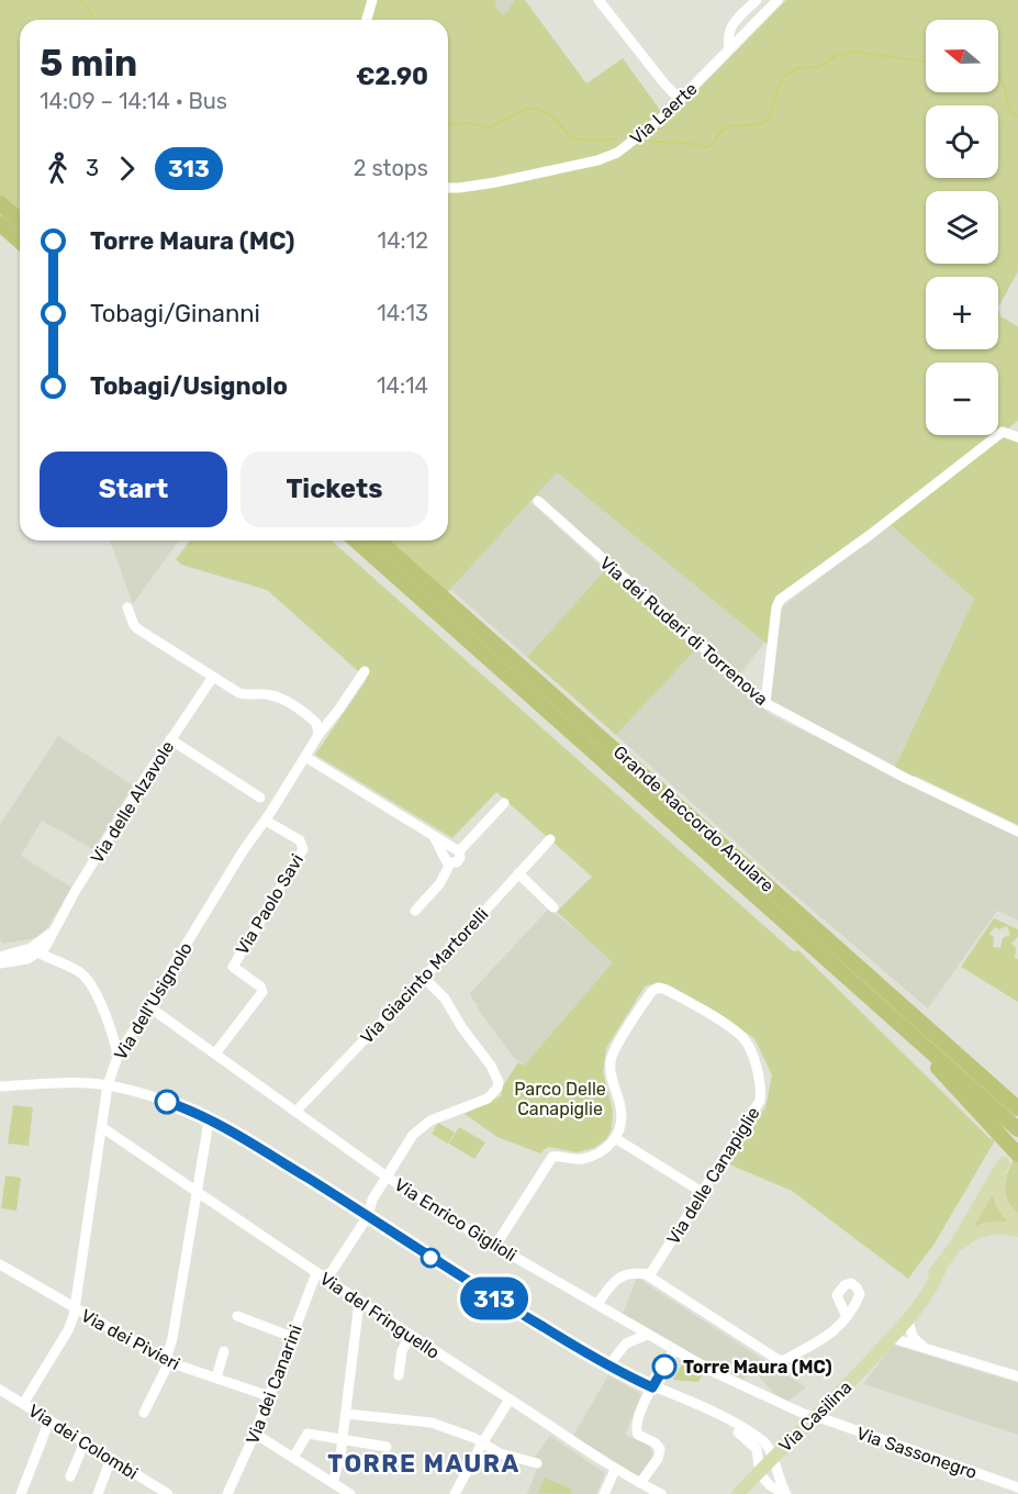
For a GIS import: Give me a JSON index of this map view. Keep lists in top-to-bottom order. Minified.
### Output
{"streets":{"highway":["Grande Raccordo Anulare"],"main road":["Via Casilina"],"street":["Via Laerte","Via dei Ruderi di Torrenova","Via delle Alzavole","Via Paolo Savi","Via Giacinto Martorelli","Via dell'Usignolo","Via delle Canapiglie","Via Enrico Giglioli","Via del Fringuello","Via dei Pivieri","Via dei Canarini","Via dei Colombi","Via Sassonegro"]},"crossings":[["Via Paolo Savi","Via dell'Usignolo"],["Via Paolo Savi","Via Enrico Giglioli"],["Via Giacinto Martorelli","Via Enrico Giglioli"],["Via dell'Usignolo","Via Enrico Giglioli"],["Via dell'Usignolo","Via del Fringuello"],["Via dell'Usignolo","Via dei Pivieri"],["Via dell'Usignolo","Via dei Colombi"],["Via Enrico Giglioli","Via Casilina"],["Via Enrico Giglioli","Via Sassonegro"],["Via del Fringuello","Via dei Canarini"],["Via dei Pivieri","Via dei Canarini"],["Via Casilina","Via Sassonegro"]],"districts":["TORRE MAURA"],"parks":["Parco Delle Canapiglie"],"places":["Torre Maura (MC)"],"lines":["bus line 313"],"north":"left","page":{"on_map":"313","map_buttons":["+","−"],"heading":["5 min","14:09 – 14:14 · Bus","€2.90"],"legs":["3","313","2 stops"],"list":[{"name":"Torre Maura (MC)","value":"14:12"},{"name":"Tobagi/Ginanni","value":"14:13"},{"name":"Tobagi/Usignolo","value":"14:14"}],"buttons":["Start","Tickets"]}}
